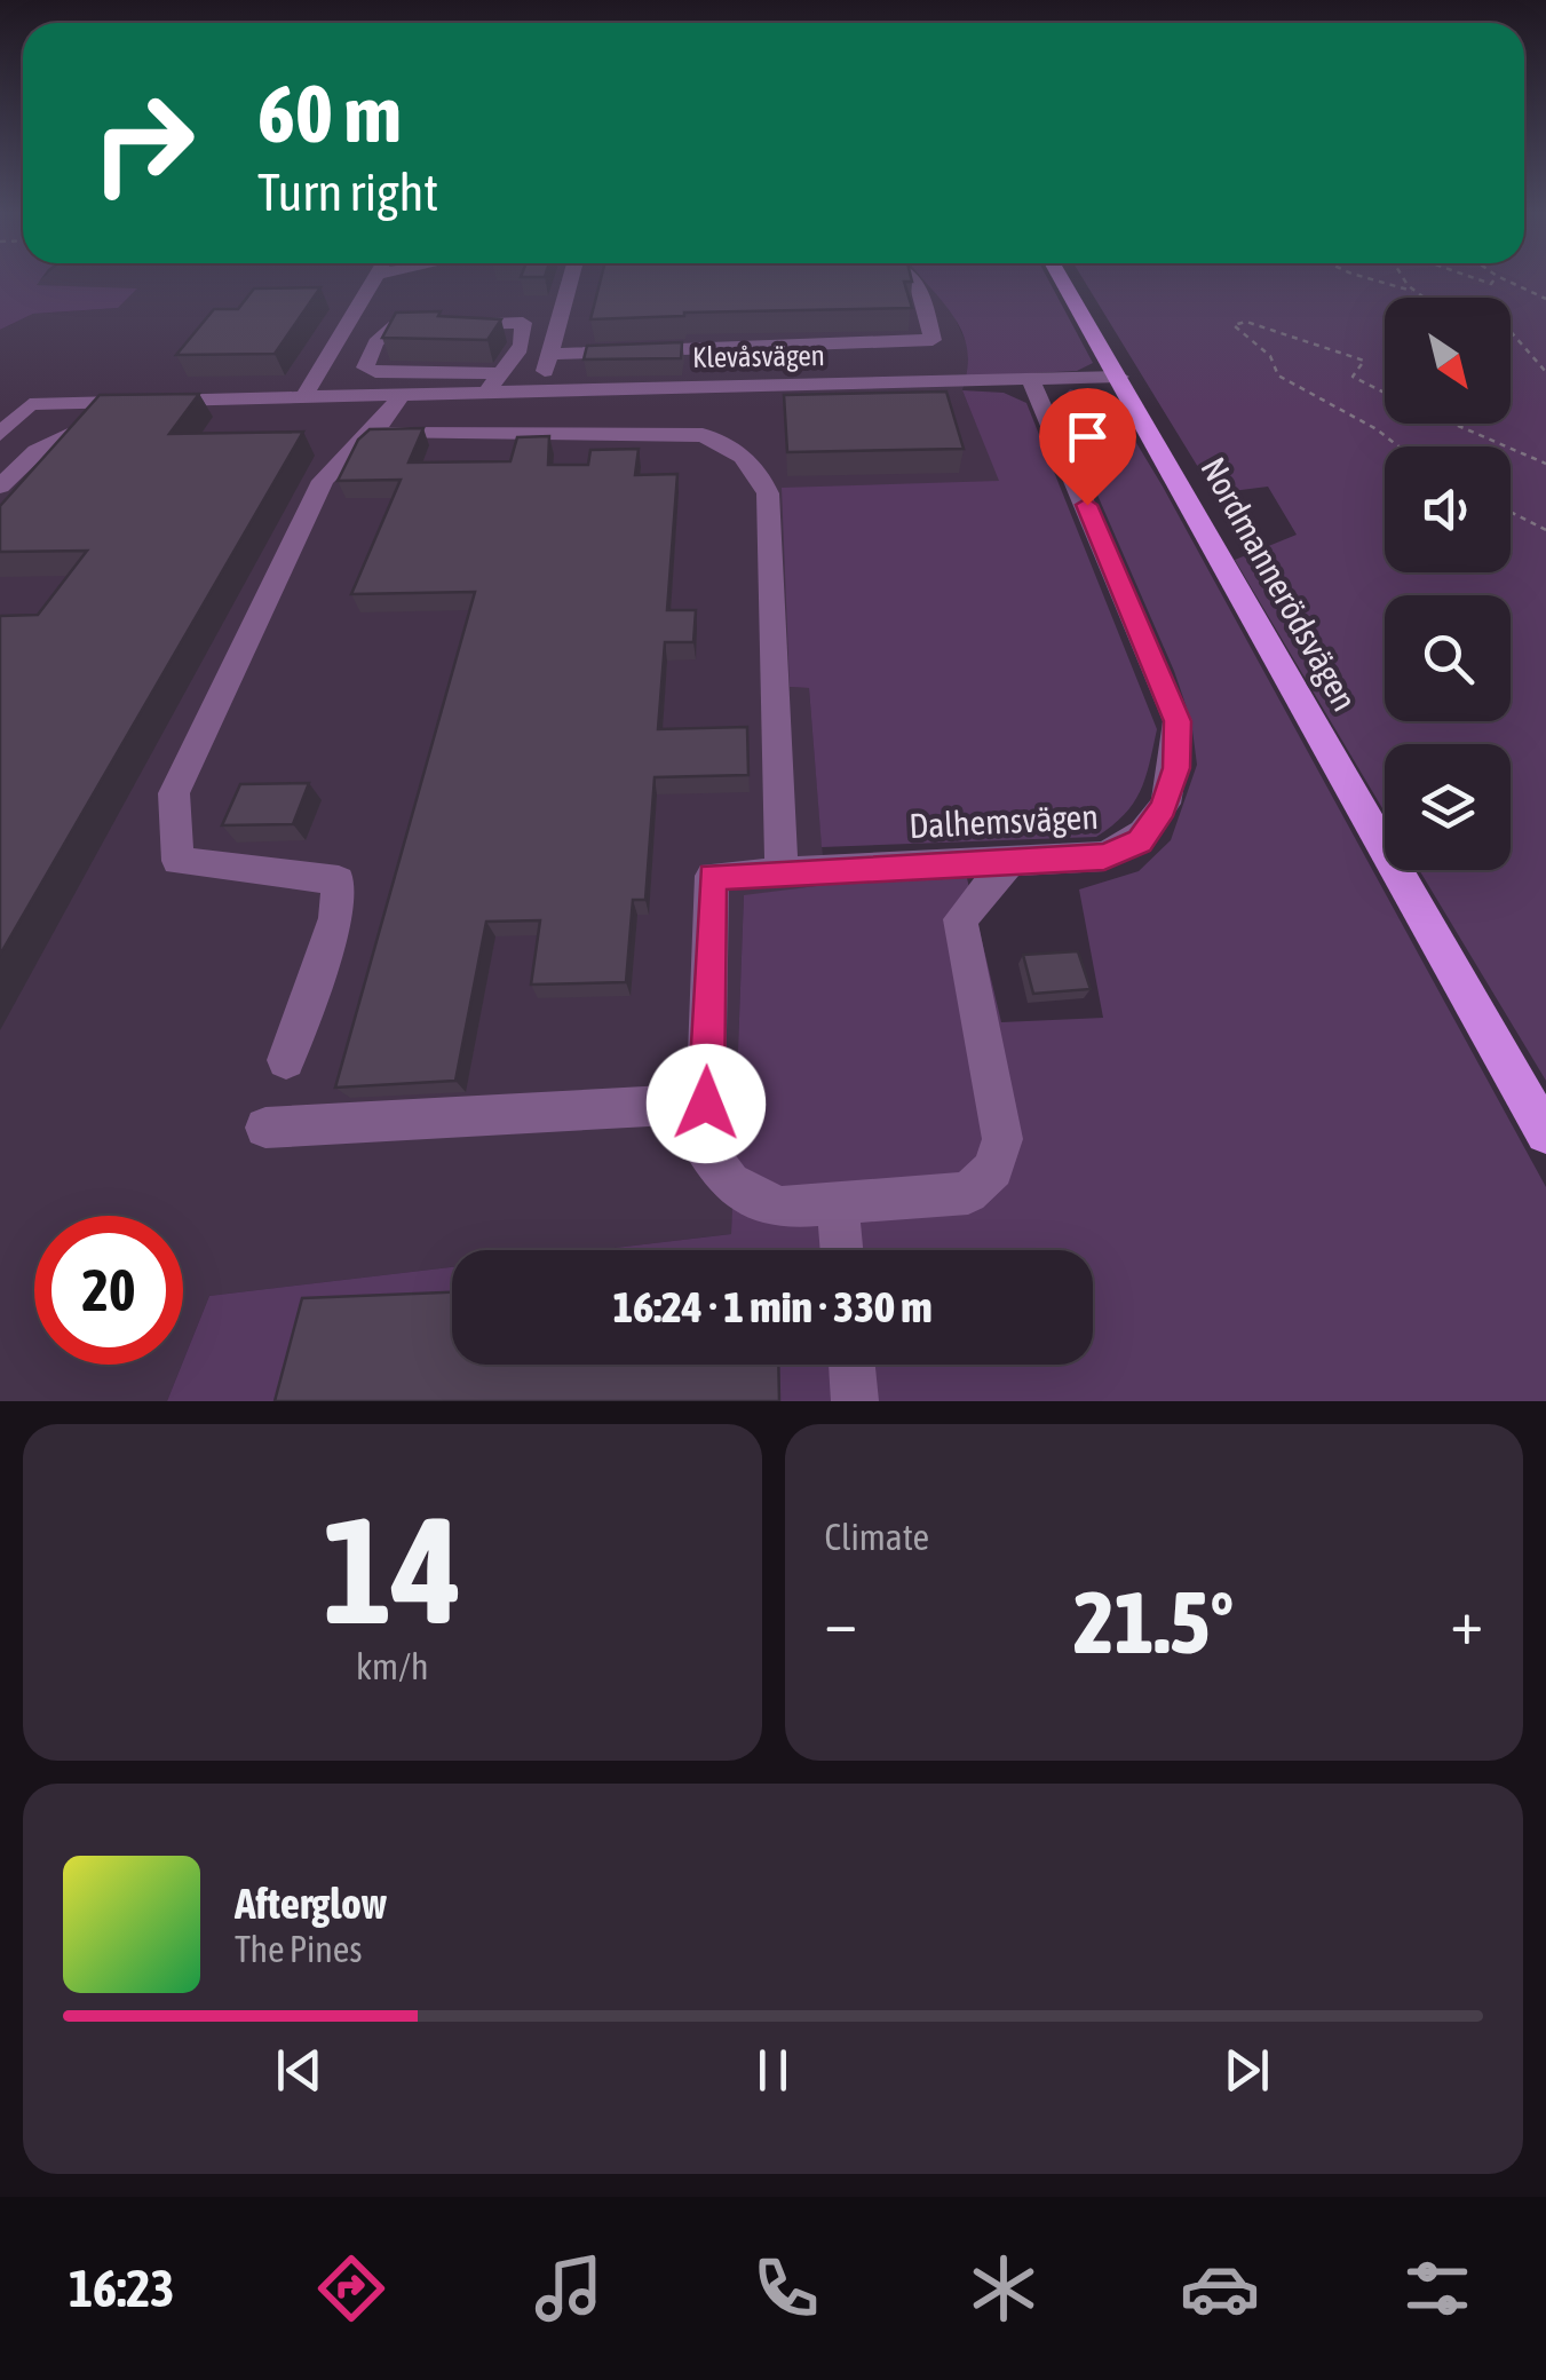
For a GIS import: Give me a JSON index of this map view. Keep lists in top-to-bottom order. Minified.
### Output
{"streets":{"main road":["Nordmannerödsvägen"],"street":["Klevåsvägen","Dalhemsvägen"]},"crossings":[["Klevåsvägen","Nordmannerödsvägen"],["Klevåsvägen","Dalhemsvägen"]],"north":"bottom right","page":{"turn":["60 m","Turn right"],"limit":"20","trip":"16:24 · 1 min · 330 m","tile":[["14","km/h"],"Climate"],"heat":["−","21.5°","+"],"song":["Afterglow","The Pines"],"tabs":"16:23"}}
